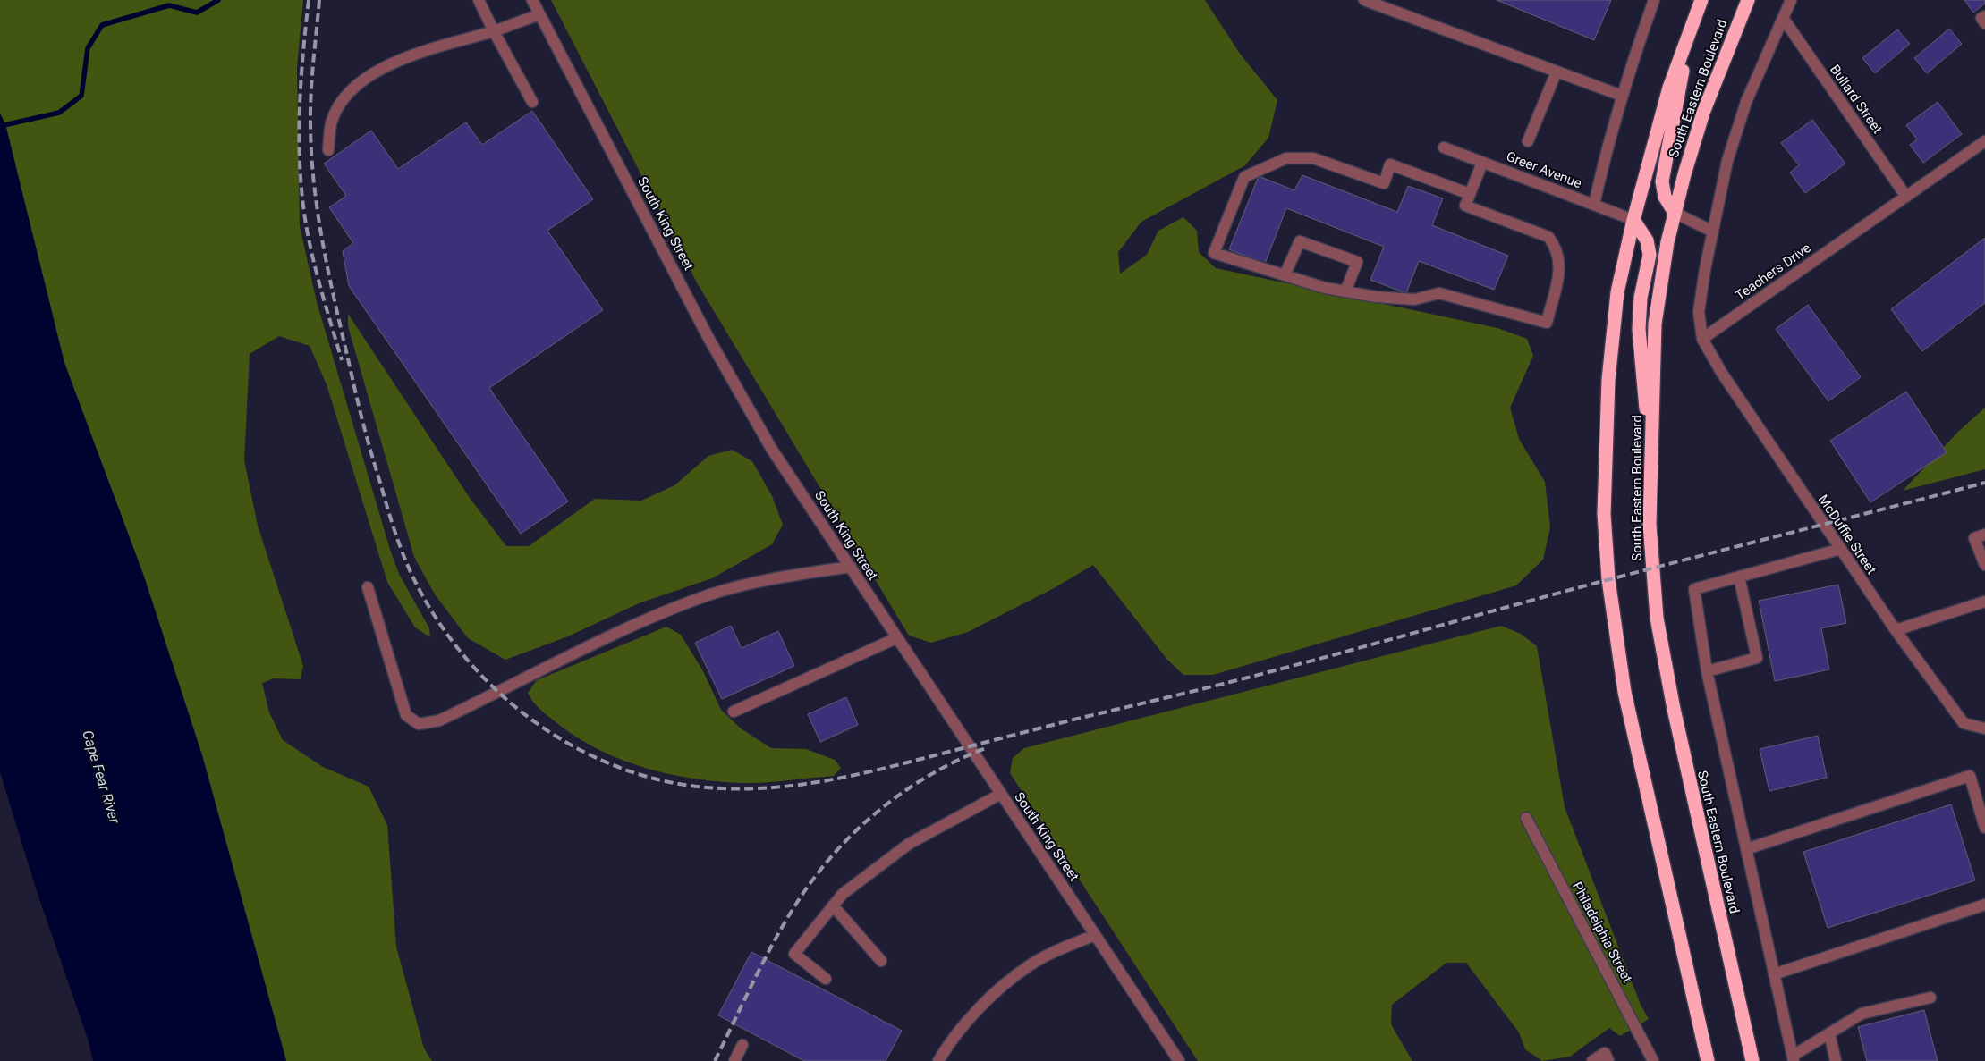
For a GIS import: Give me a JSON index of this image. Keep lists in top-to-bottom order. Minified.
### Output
{"streets":{"highway":["South Eastern Boulevard"],"street":["Bullard Street","Greer Avenue","South King Street","Teachers Drive","McDuffie Street","Philadelphia Street"]},"crossings":[["South Eastern Boulevard","Greer Avenue"],["South Eastern Boulevard","McDuffie Street"],["Bullard Street","Teachers Drive"],["Teachers Drive","McDuffie Street"]],"water":["Cape Fear River"]}
